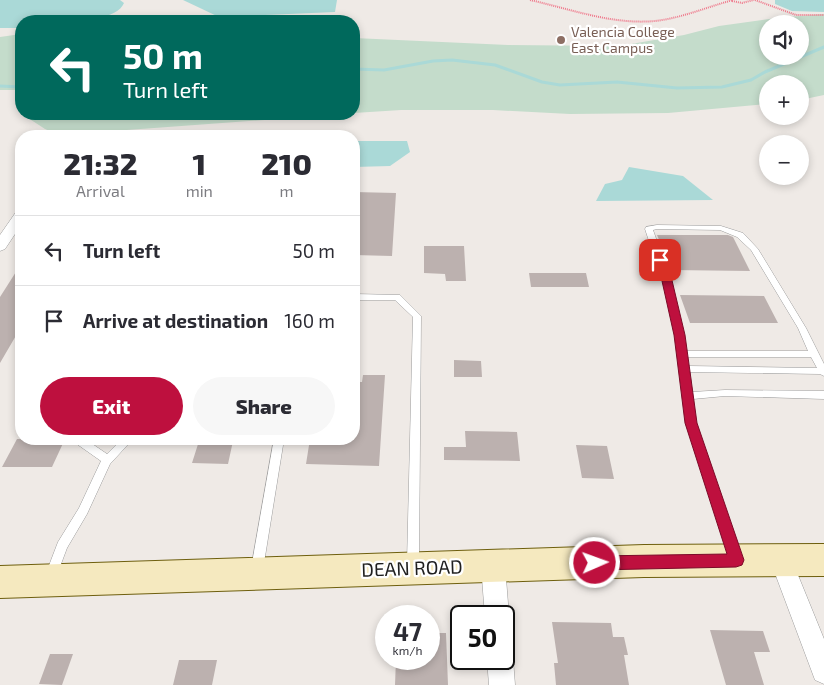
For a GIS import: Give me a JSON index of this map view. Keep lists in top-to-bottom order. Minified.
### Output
{"streets":{"main road":["DEAN ROAD"]},"places":["Valencia College East Campus"],"page":{"map_buttons":["+","−"],"turn":["50 m","Turn left"],"eta":["21:32","Arrival","1","min","210","m"],"list":[{"name":"Turn left","value":"50 m"},{"name":"Arrive at destination","value":"160 m"}],"buttons":["Exit","Share"],"speed":"47 km/h","limit":"50"}}
